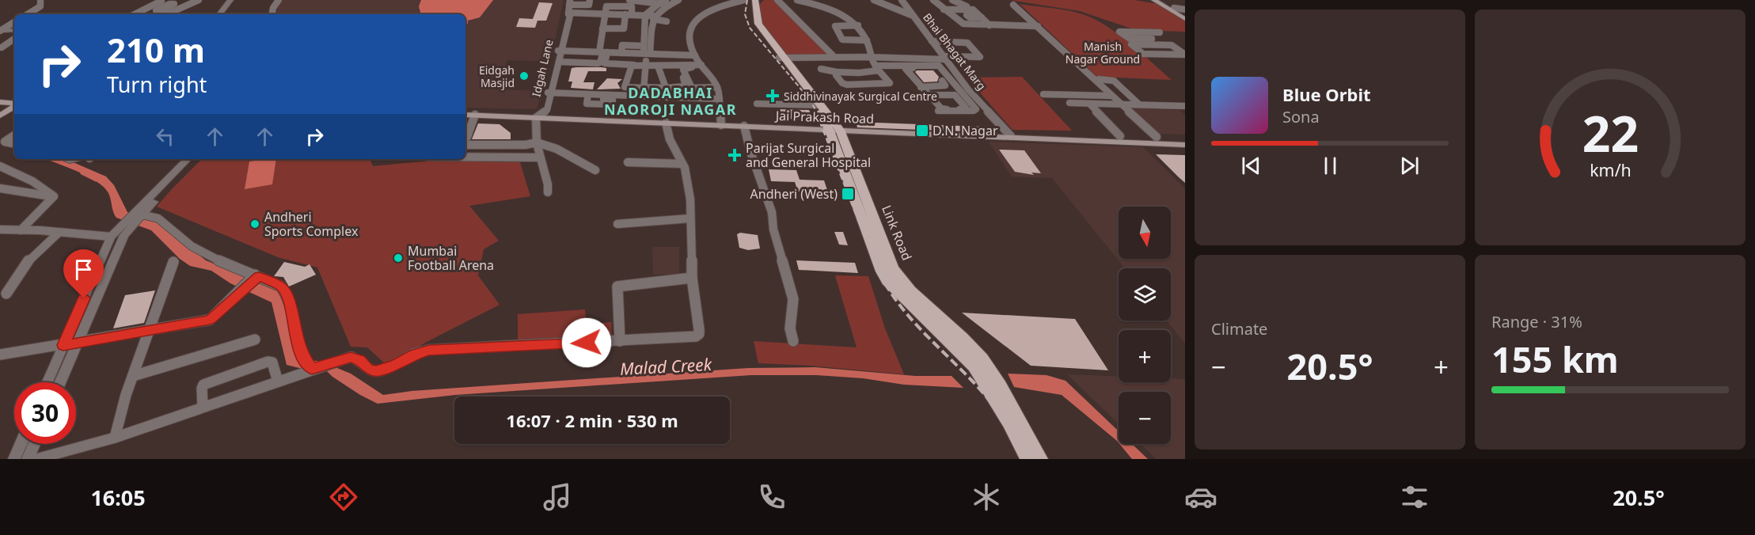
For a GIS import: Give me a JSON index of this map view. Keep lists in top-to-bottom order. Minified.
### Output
{"streets":{"main road":["Jai Prakash Road","Link Road"],"street":["Bhai Bhagat Marg","Idgah Lane"]},"crossings":[["Idgah Lane","Jai Prakash Road"],["Jai Prakash Road","Link Road"]],"districts":["DADABHAI NAOROJI NAGAR"],"water":["Malad Creek"],"parks":["Manish Nagar Ground"],"places":{"other":["Eidgah Masjid","Andheri Sports Complex","Mumbai Football Arena"],"health":["Siddhivinayak Surgical Centre","Parijat Surgical and General Hospital"],"transit":["D.N. Nagar","Andheri (West)"]},"north":"bottom","page":{"turn":["210 m","Turn right"],"song":["Blue Orbit","Sona"],"map_buttons":["+","−"],"tile":["Climate",["Range · 31%","155 km"]],"heat":["−","20.5°","+"],"limit":"30","trip":"16:07 · 2 min · 530 m","tabs":["16:05","20.5°"],"gauge":["22","km/h"]}}
